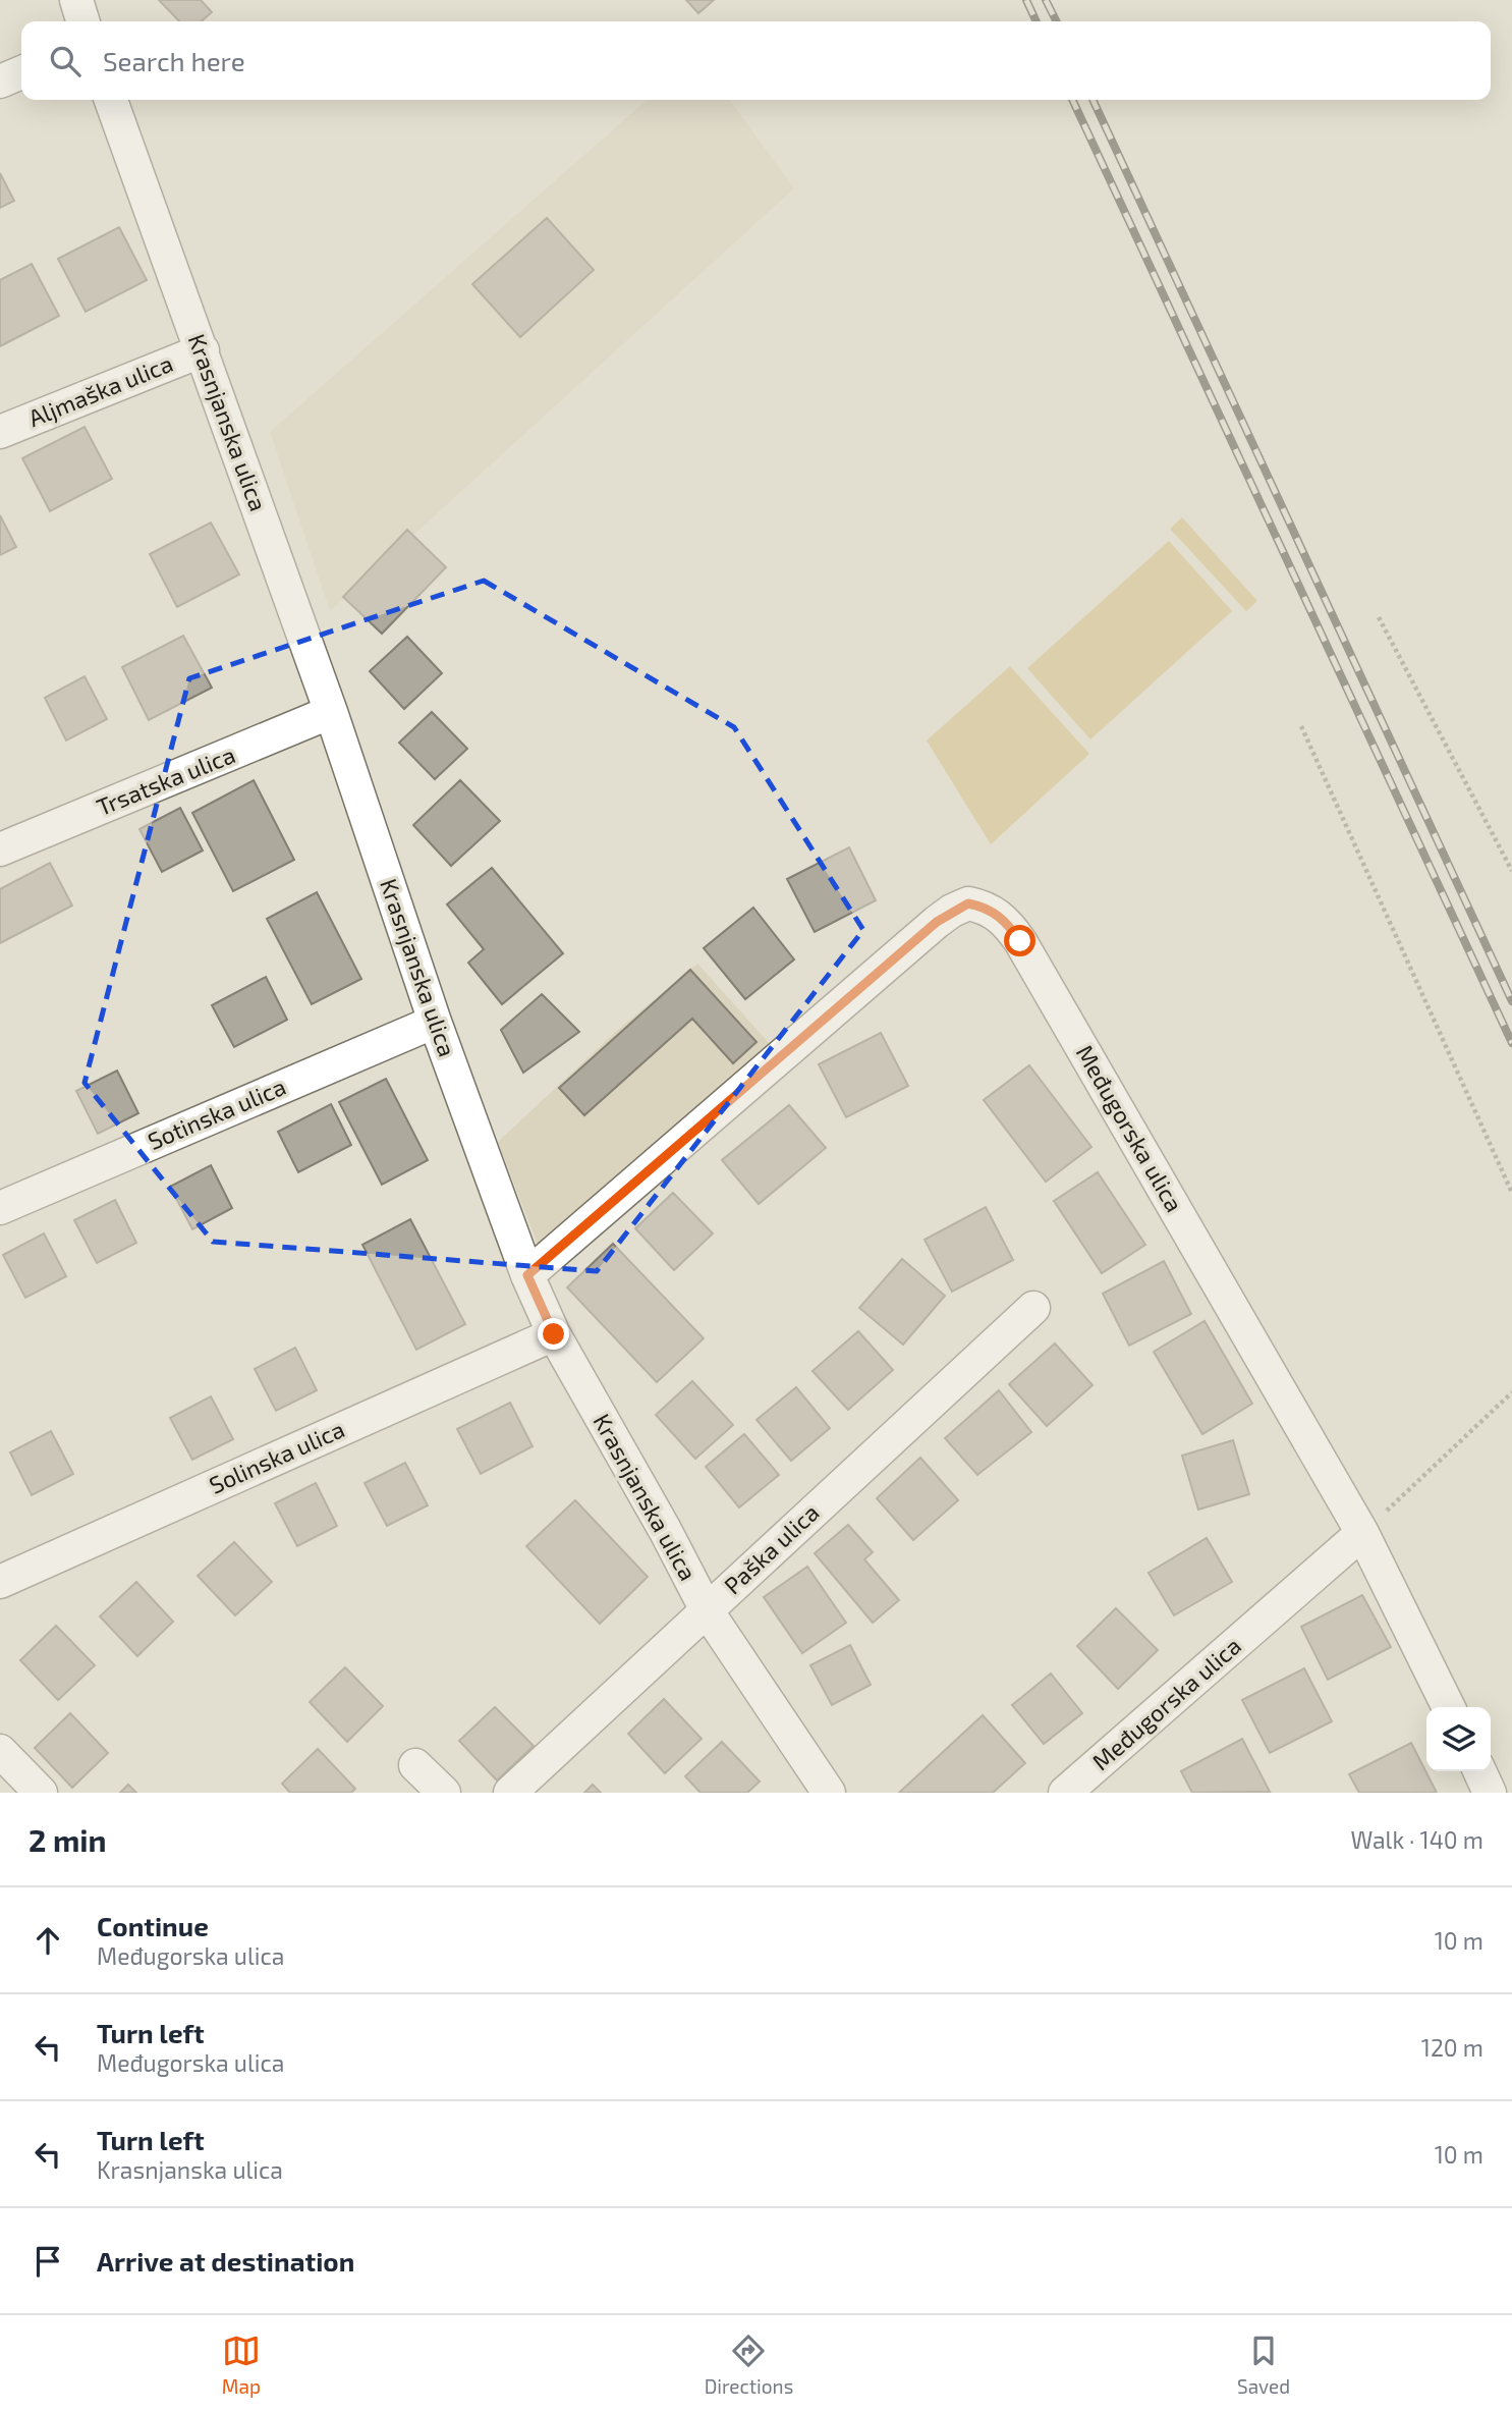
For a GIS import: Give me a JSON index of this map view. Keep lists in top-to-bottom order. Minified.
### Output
{"streets":{"street":["Aljmaška ulica","Krasnjanska ulica","Trsatska ulica","Sotinska ulica","Međugorska ulica","Solinska ulica","Paška ulica"]},"crossings":[["Aljmaška ulica","Krasnjanska ulica"],["Krasnjanska ulica","Trsatska ulica"],["Krasnjanska ulica","Sotinska ulica"],["Krasnjanska ulica","Međugorska ulica"],["Krasnjanska ulica","Solinska ulica"],["Krasnjanska ulica","Paška ulica"]],"page":{"search":"Search here","heading":["2 min","Walk · 140 m"],"list":[["Continue","Međugorska ulica","10 m"],["Turn left","Međugorska ulica","120 m"],["Turn left","Krasnjanska ulica","10 m"],"Arrive at destination"],"nav":["Map","Directions","Saved"]}}
